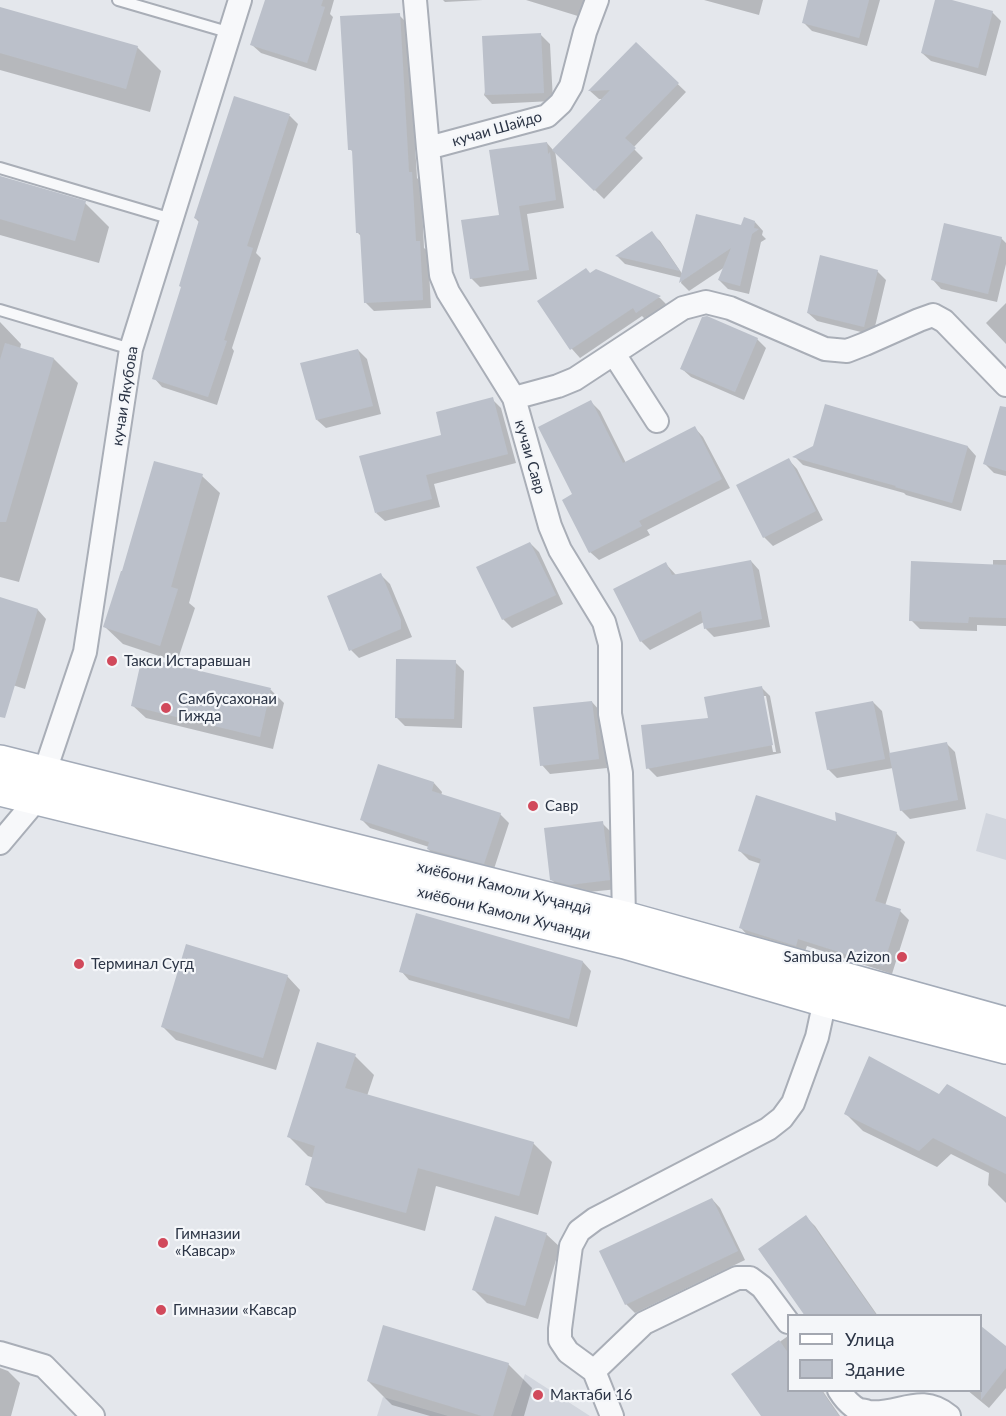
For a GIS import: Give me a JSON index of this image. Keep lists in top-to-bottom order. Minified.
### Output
{"streets":{"main road":["хиёбони Камоли Хуҷандӣ","хиёбони Камоли Хучанди"],"street":["кучаи Шайдо","кучаи Якубова","кучаи Савр"]},"crossings":[["кучаи Шайдо","кучаи Савр"],["кучаи Якубова","хиёбони Камоли Хуҷандӣ"],["кучаи Якубова","хиёбони Камоли Хучанди"],["кучаи Савр","хиёбони Камоли Хуҷандӣ"],["хиёбони Камоли Хуҷандӣ","хиёбони Камоли Хучанди"]],"places":["Такси Истаравшан","Самбусахонаи Гижда","Савр","Sambusa Azizon","Терминал Сугд","Гимназии «Кавсар»","Гимназии «Кавсар","Мактаби 16"],"legend":["Улица","Здание"]}
